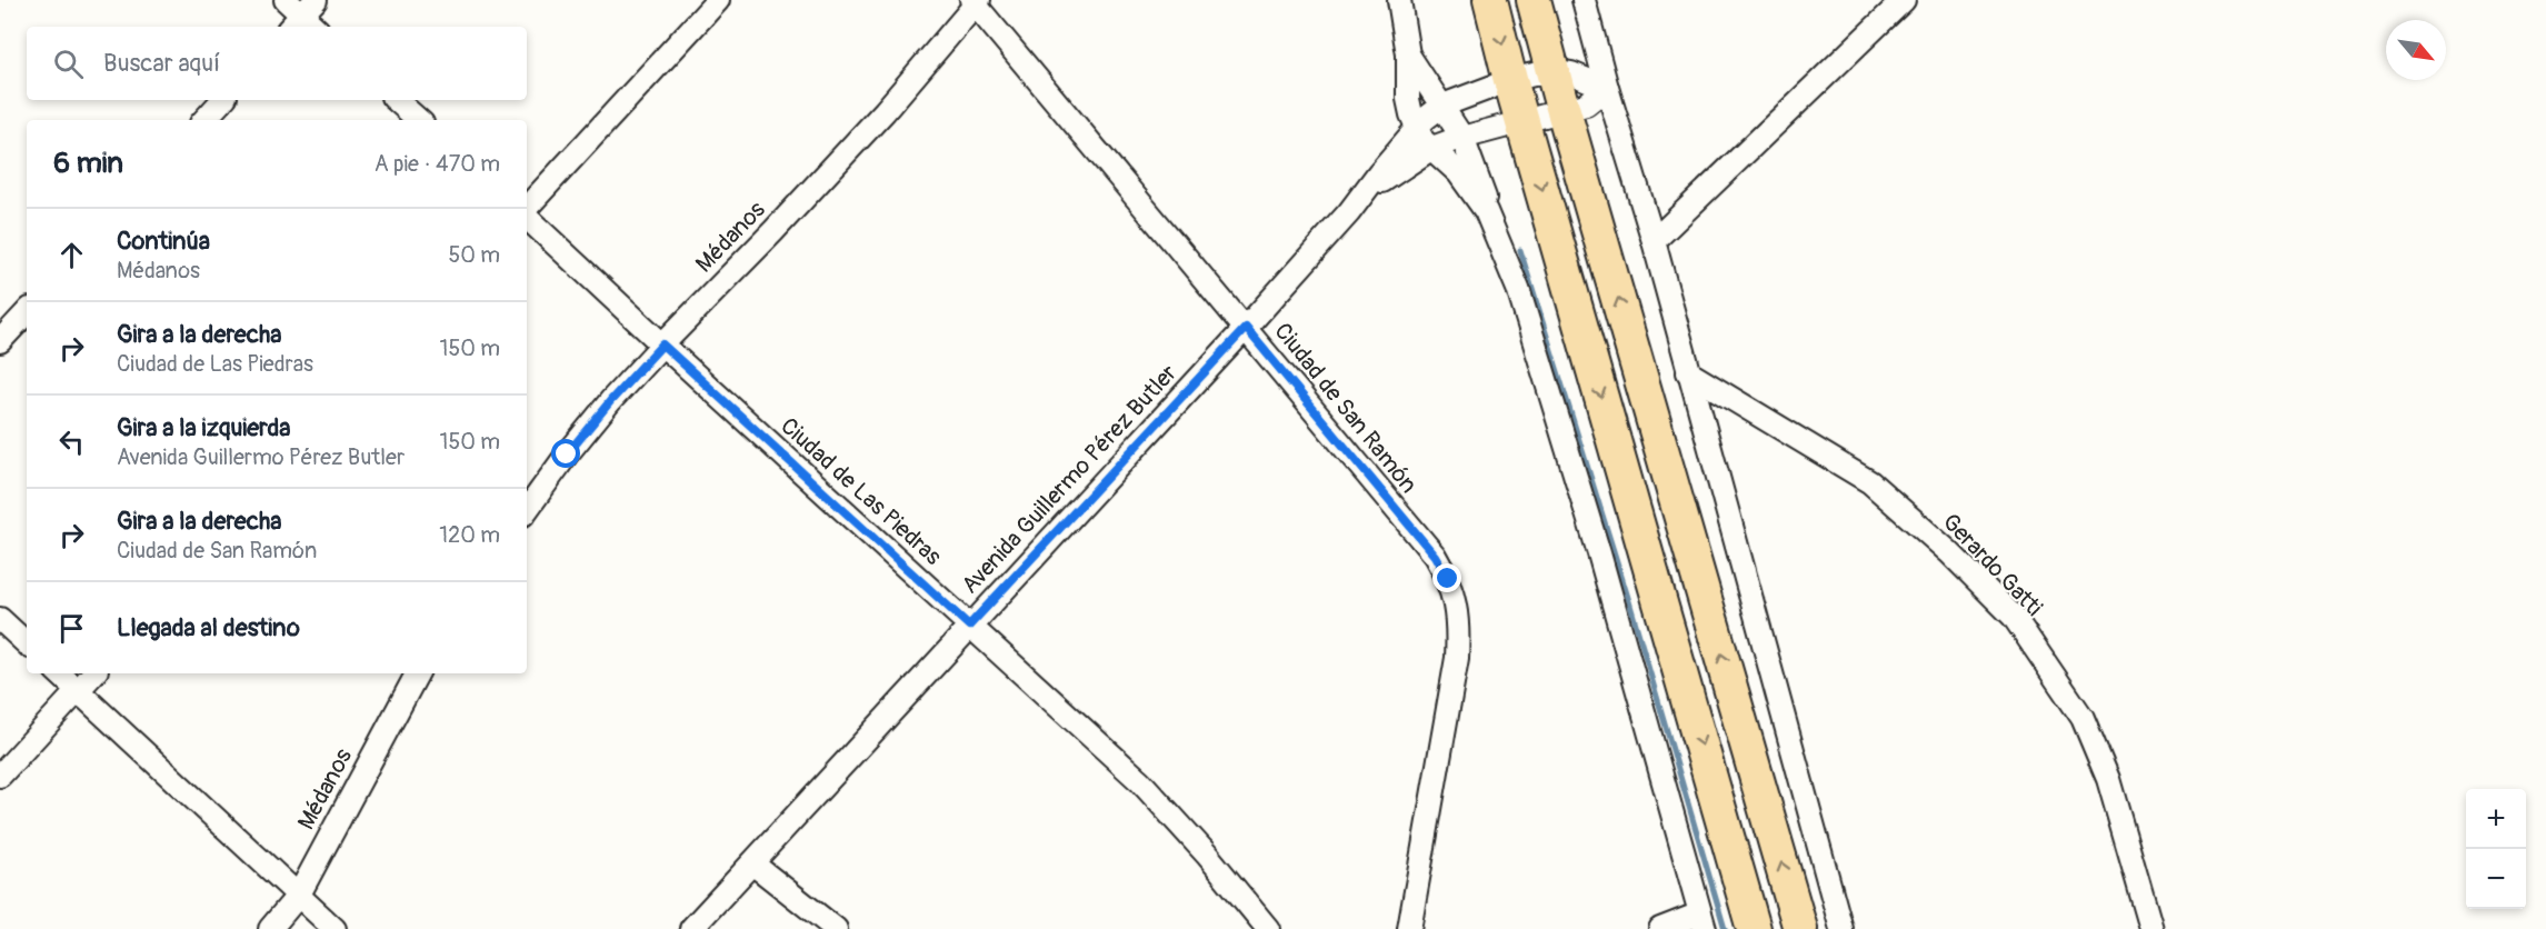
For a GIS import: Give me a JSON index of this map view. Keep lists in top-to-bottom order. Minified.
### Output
{"streets":{"street":["Médanos","Ciudad de San Ramón","Avenida Guillermo Pérez Butler","Ciudad de Las Piedras","Gerardo Gatti"]},"crossings":[["Médanos","Ciudad de San Ramón"],["Médanos","Ciudad de Las Piedras"],["Ciudad de San Ramón","Avenida Guillermo Pérez Butler"],["Avenida Guillermo Pérez Butler","Ciudad de Las Piedras"]],"north":"bottom right","page":{"search":"Buscar aquí","heading":["6 min","A pie · 470 m"],"list":[["Continúa","Médanos","50 m"],["Gira a la derecha","Ciudad de Las Piedras","150 m"],["Gira a la izquierda","Avenida Guillermo Pérez Butler","150 m"],["Gira a la derecha","Ciudad de San Ramón","120 m"],"Llegada al destino"],"map_buttons":["+","−"]}}
